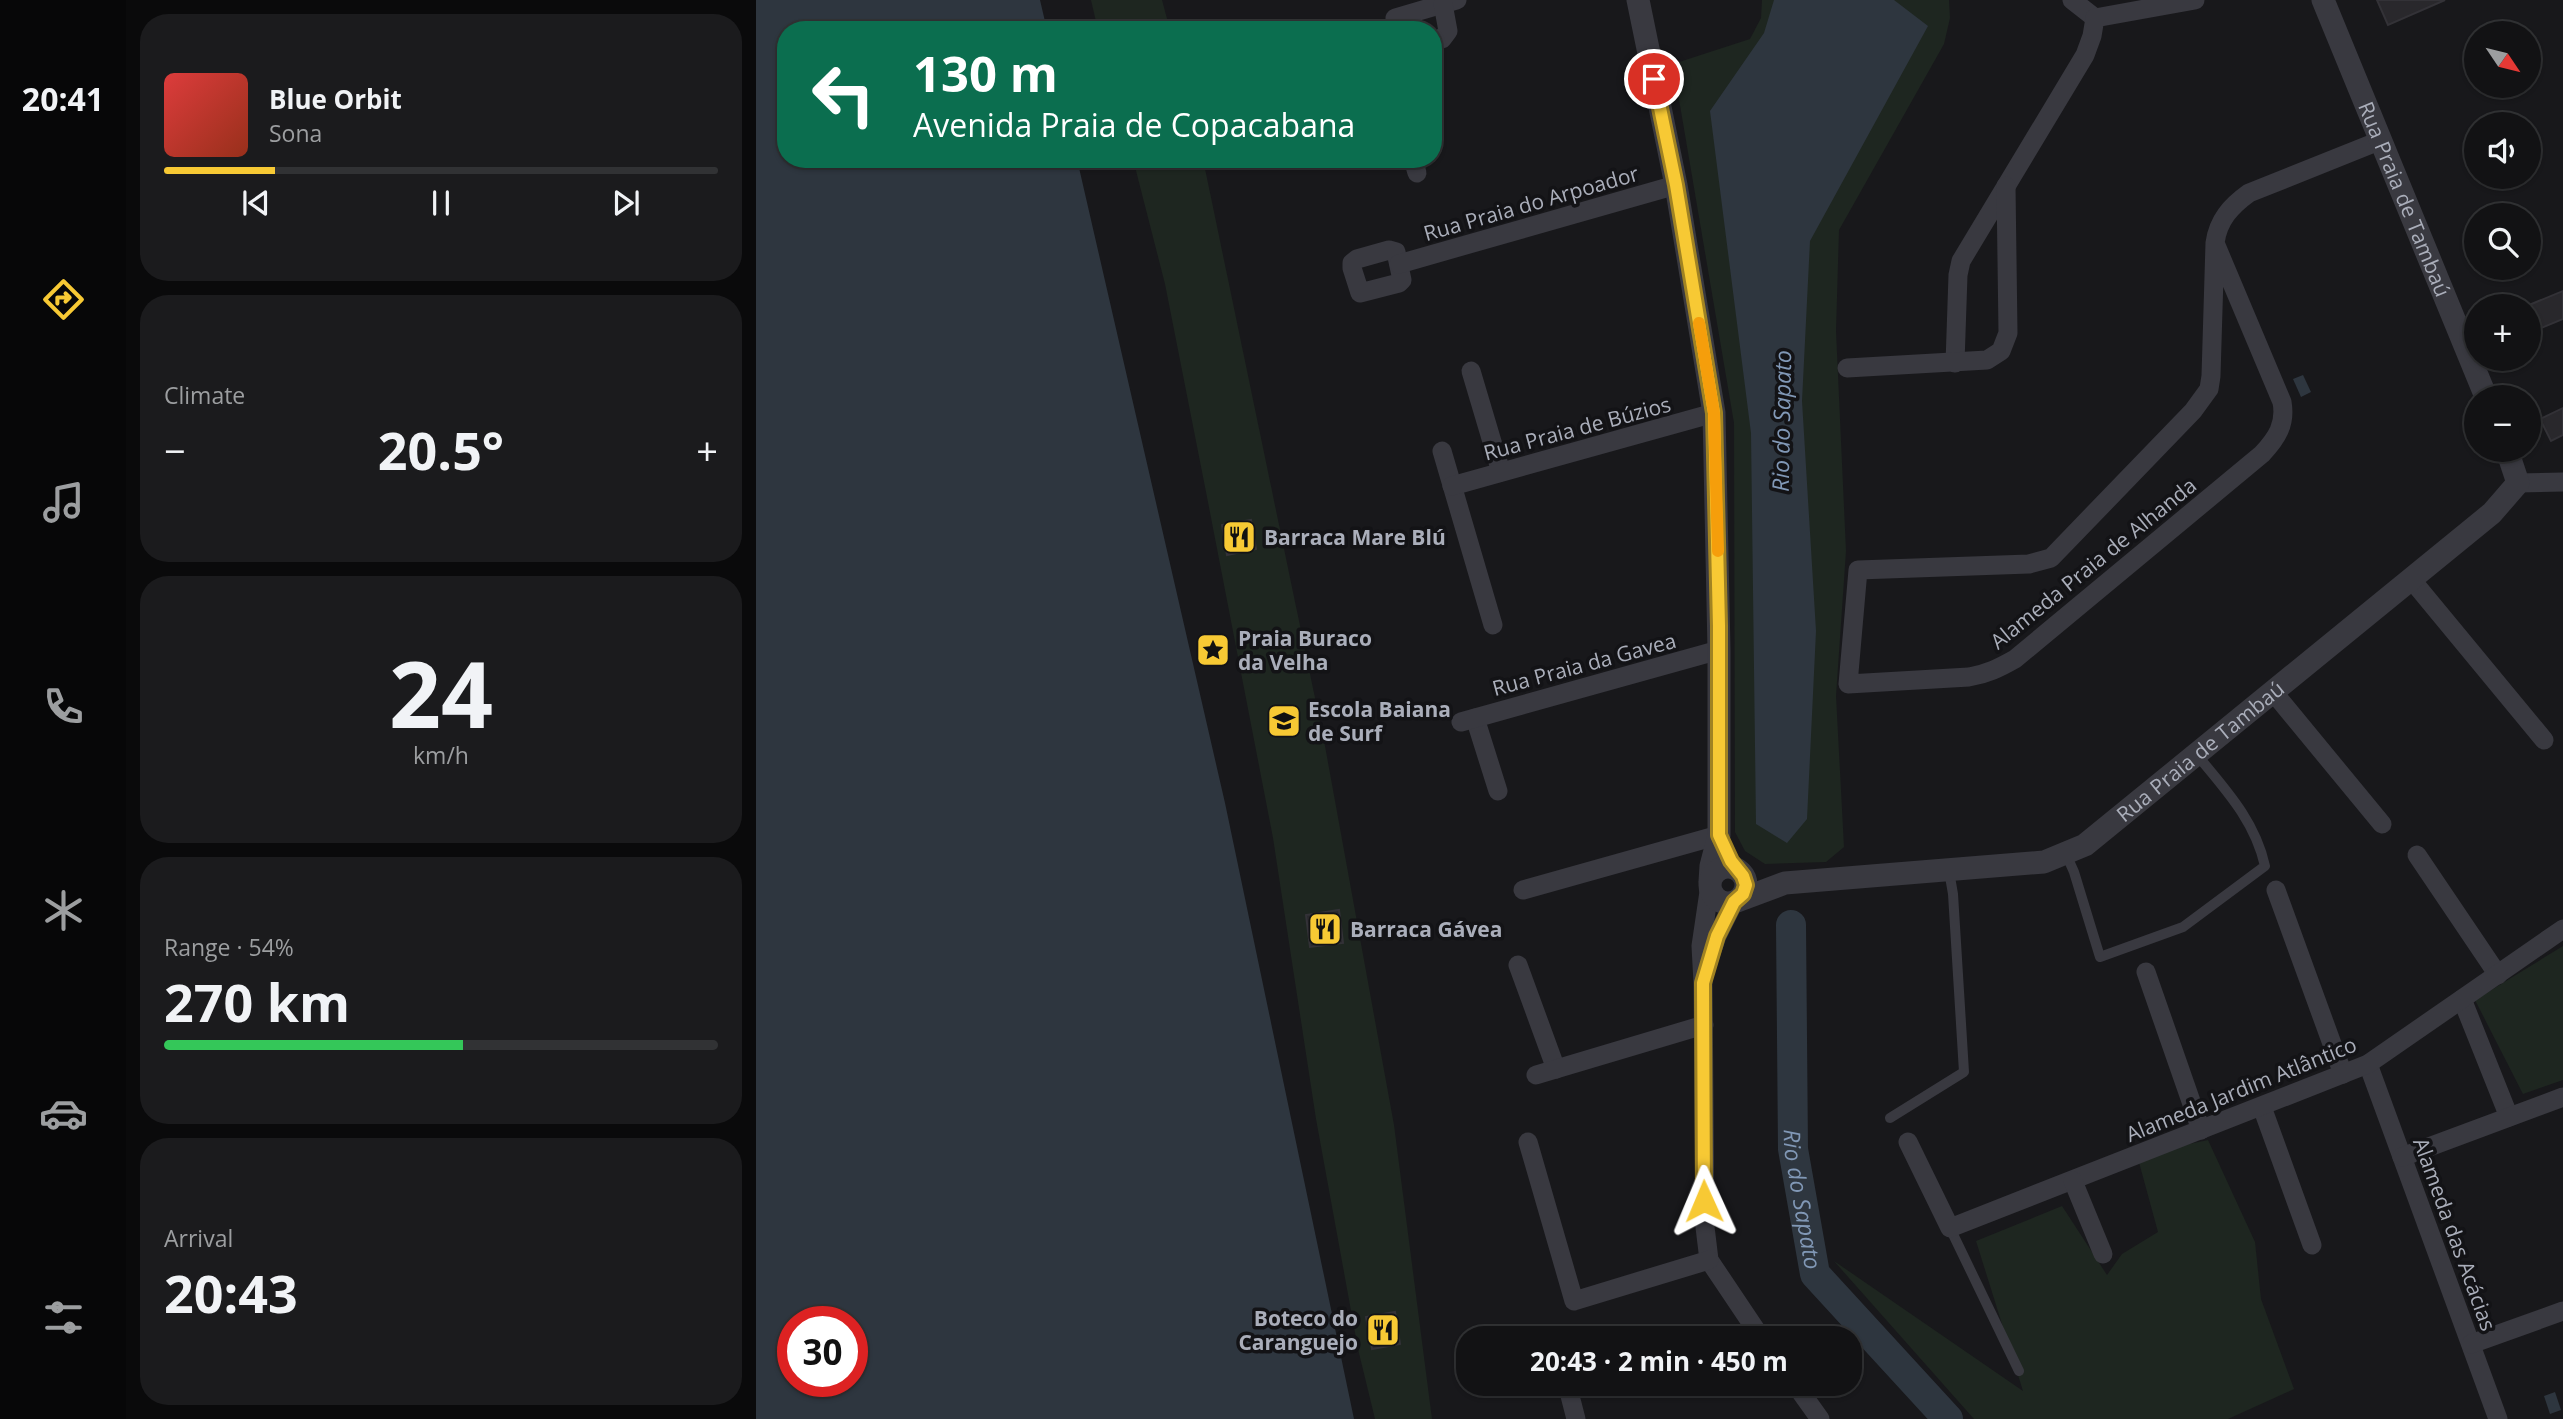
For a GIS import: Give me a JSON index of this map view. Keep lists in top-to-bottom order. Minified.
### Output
{"streets":{"street":["Rua Praia de Tambaú","Rua Praia do Arpoador","Rua Praia de Búzios","Alameda Praia de Alhanda","Rua Praia da Gavea","Alameda Jardim Atlântico","Alameda das Acácias"]},"crossings":[["Rua Praia de Tambaú","Alameda Praia de Alhanda"],["Alameda Jardim Atlântico","Alameda das Acácias"]],"water":["Rio do Sapato"],"places":{"restaurant":["Barraca Mare Blú","Barraca Gávea","Boteco do Caranguejo"],"place":["Praia Buraco da Velha"],"school or university":["Escola Baiana de Surf"]},"north":"bottom right","page":{"tabs":"20:41","map_buttons":["+","−"],"turn":["130 m","Avenida Praia de Copacabana"],"song":["Blue Orbit","Sona"],"tile":["Climate",["24","km/h"],["Range · 54%","270 km"],["Arrival","20:43"]],"heat":["−","20.5°","+"],"limit":"30","trip":"20:43 · 2 min · 450 m"}}
